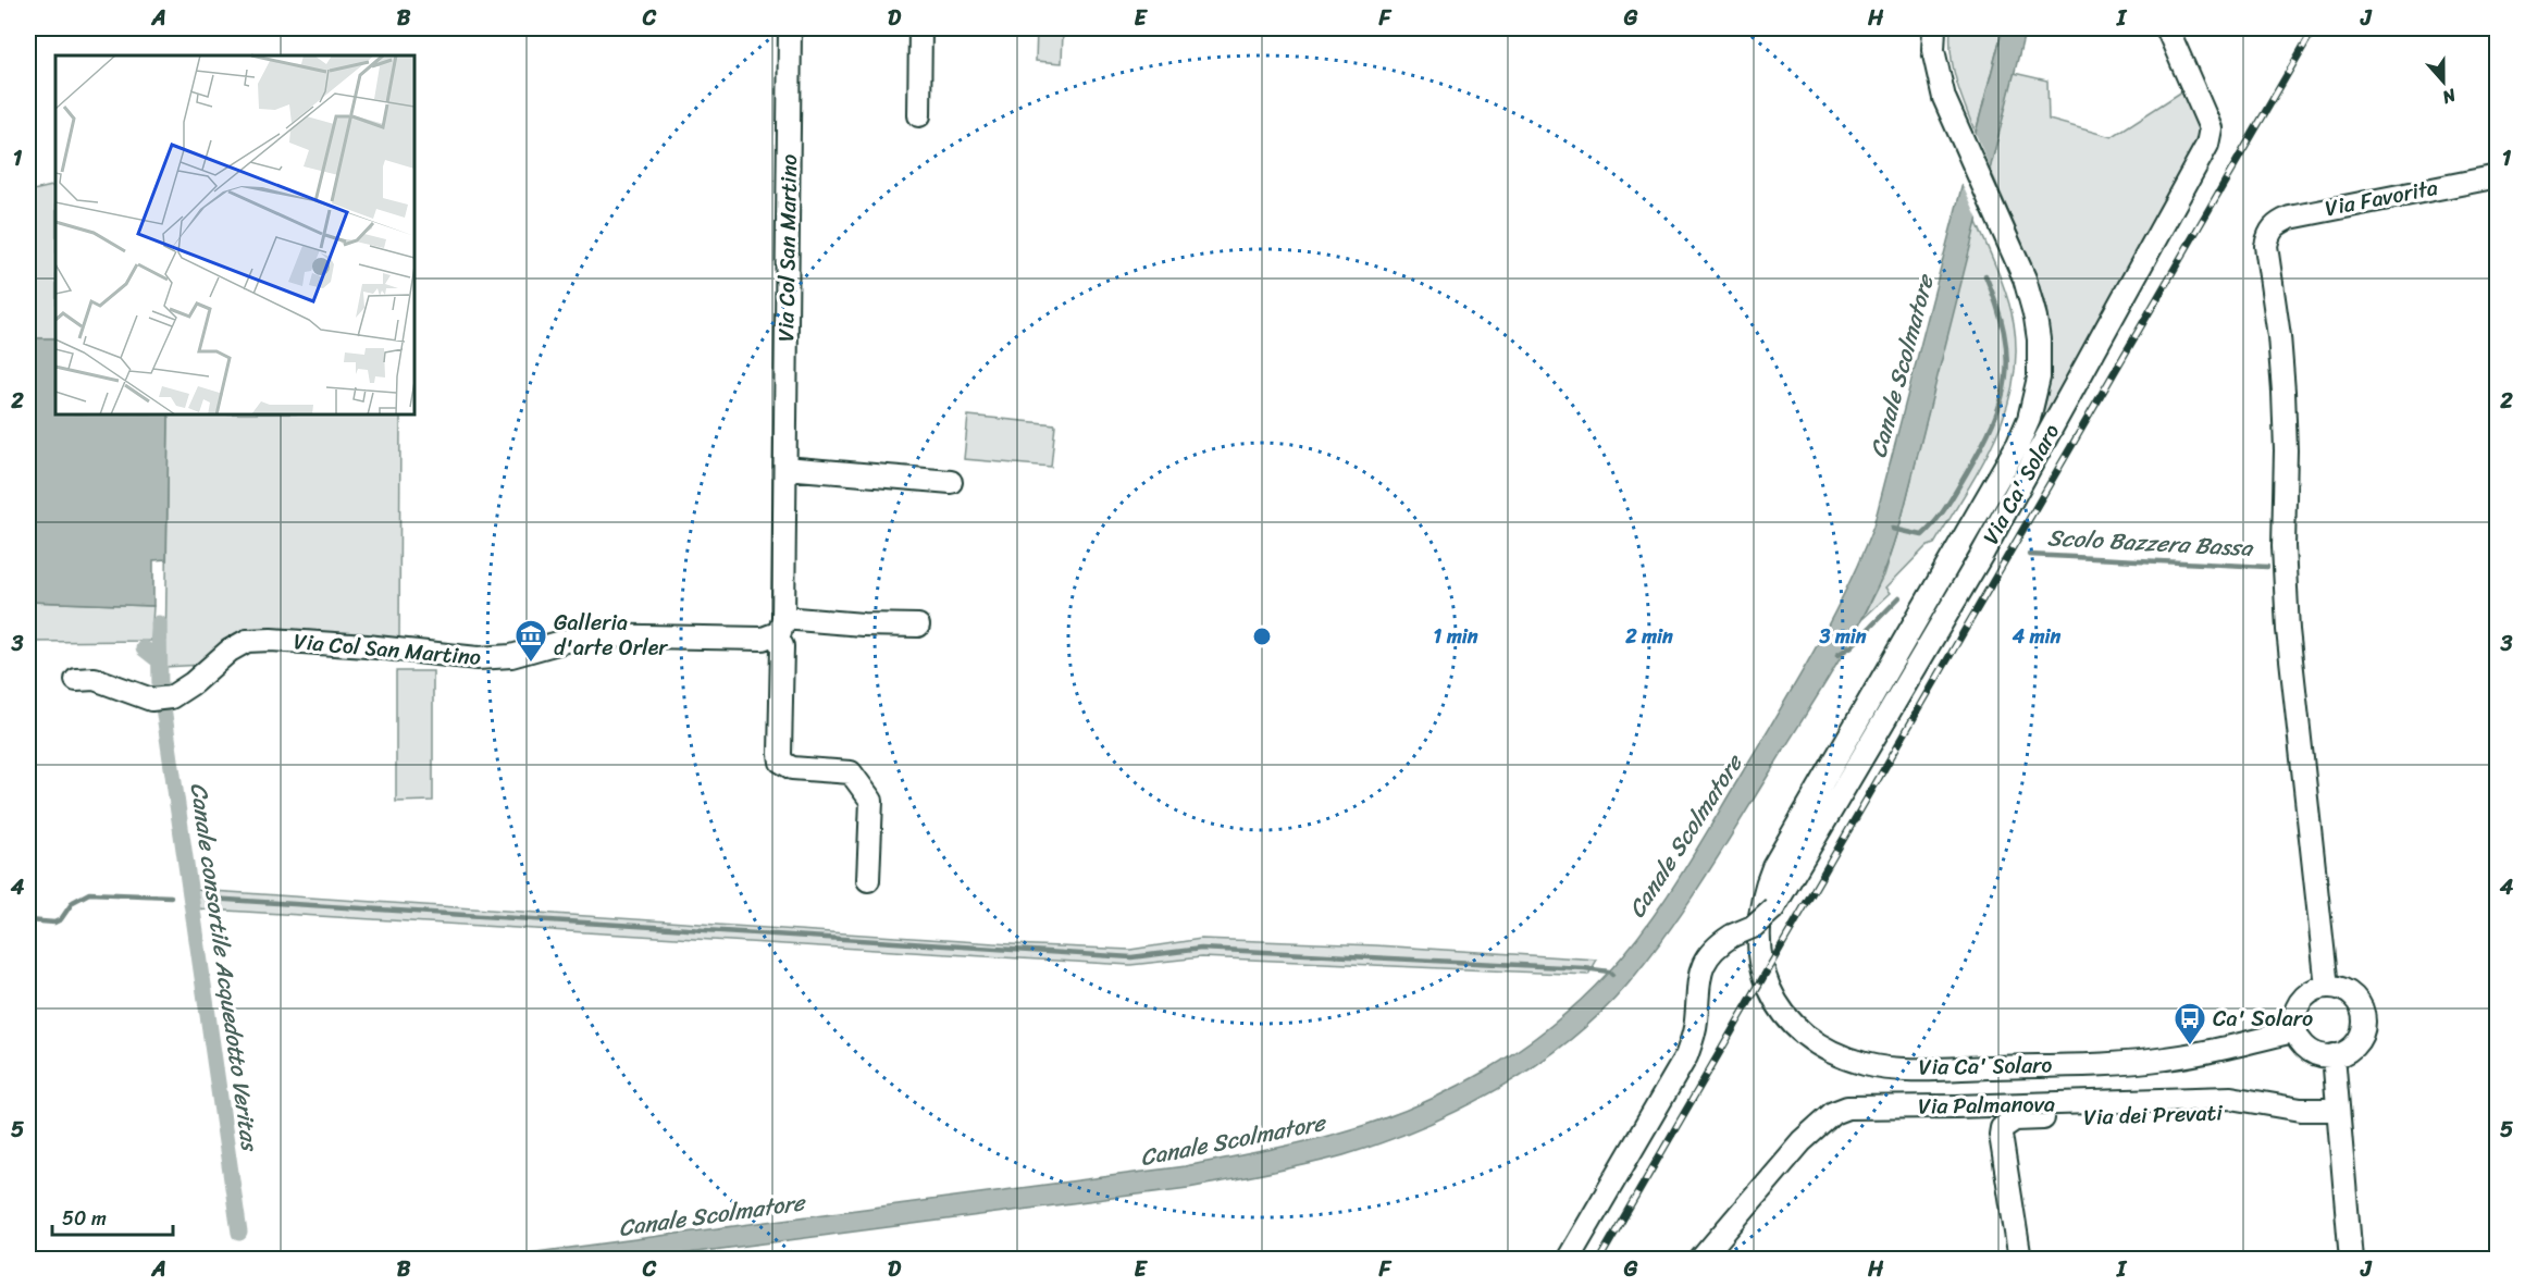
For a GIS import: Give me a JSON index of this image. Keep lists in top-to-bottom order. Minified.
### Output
{"streets":{"street":["Via Favorita","Via Col San Martino","Via Ca' Solaro","Via Palmanova","Via dei Prevati"]},"crossings":[["Via Favorita","Via Ca' Solaro"],["Via Palmanova","Via dei Prevati"]],"water":["Canale Scolmatore","Scolo Bazzera Bassa","Canale consortile Acquedotto Veritas"],"places":{"museum":["Galleria d'arte Orler"],"bus stop":["Ca' Solaro"]},"scale_bar":"50 m","north":"bottom","grid":{"columns":["A","B","C","D","E","F","G","H","I","J"],"rows":["1","2","3","4","5"]},"rings":["1 min","2 min","3 min","4 min"]}
